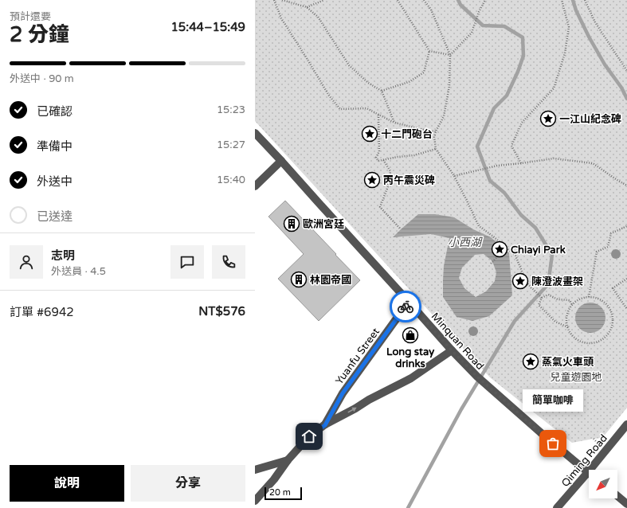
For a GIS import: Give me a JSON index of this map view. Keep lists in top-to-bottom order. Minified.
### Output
{"streets":{"street":["Minquan Road","Yuanfu Street","Qiming Road"]},"crossings":[["Minquan Road","Yuanfu Street"]],"water":["小西湖"],"parks":["兒童遊園地"],"places":{"place":["一江山紀念碑","十二門砲台","丙午震災碑","Chiayi Park","陳澄波畫架","蒸氣火車頭"],"building":["歐洲宮廷","林園帝國"],"shop":["Long stay drinks"],"other":["簡單咖啡"]},"scale_bar":"20 m","north":"bottom left","page":{"heading":["2 分鐘","預計還要","15:44–15:49"],"panel":["志明","外送員 · 4.5","訂單 #6942","NT$576"],"bar":"外送中 · 90 m","list":[["已確認","15:23"],["準備中","15:27"],["外送中","15:40"],"已送達"],"bubble":"簡單咖啡","buttons":["說明","分享"],"scale":"20 m"}}
